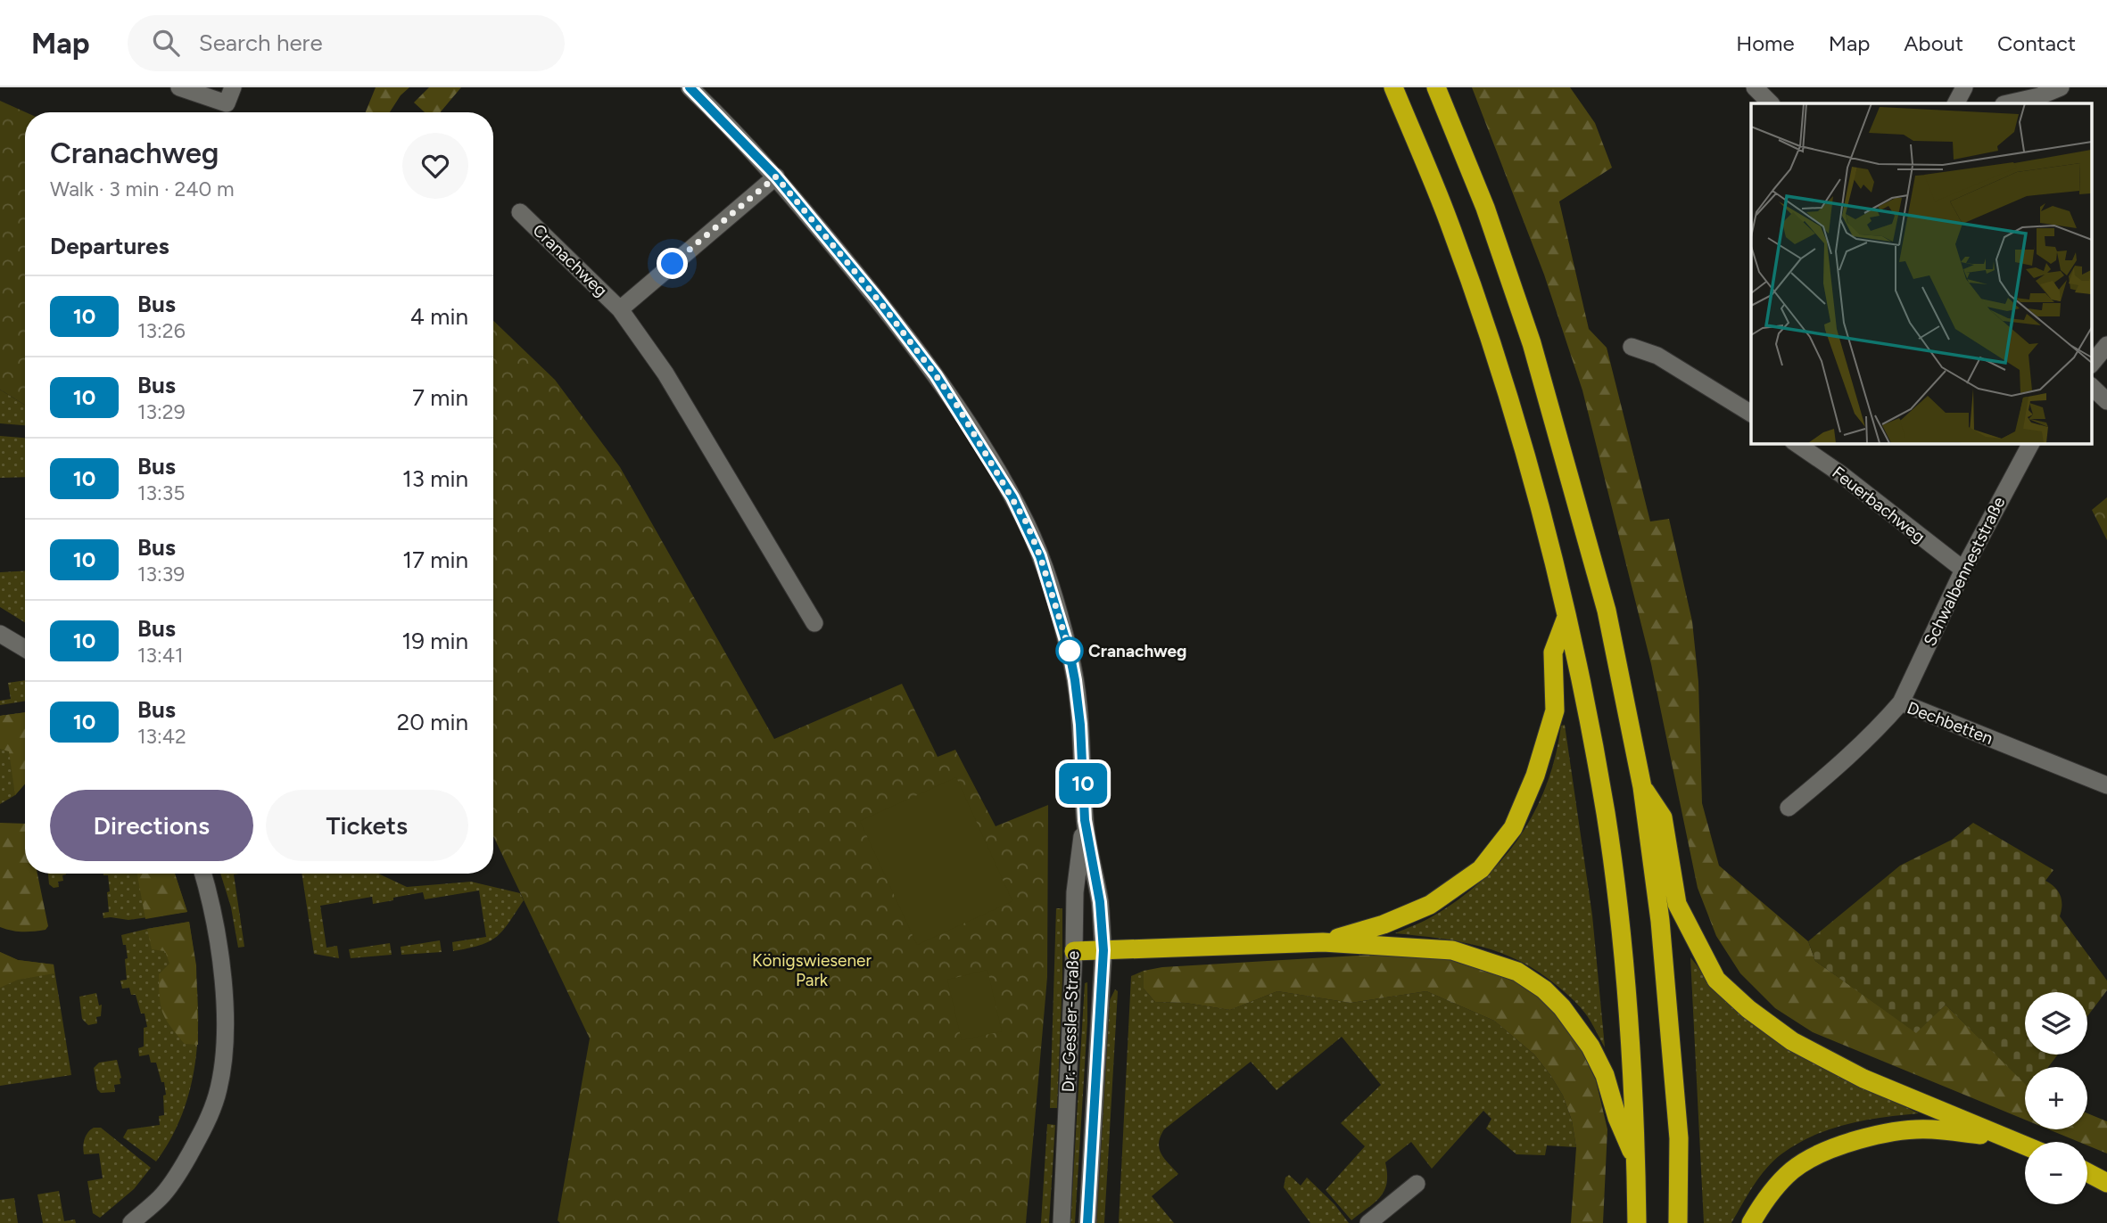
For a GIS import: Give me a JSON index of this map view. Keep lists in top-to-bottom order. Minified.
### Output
{"streets":{"street":["Cranachweg","Feuerbachweg","Schwalbenneststraße","Dechbetten","Dr.-Gessler-Straße"]},"crossings":[["Cranachweg","Dr.-Gessler-Straße"],["Feuerbachweg","Schwalbenneststraße"],["Schwalbenneststraße","Dechbetten"]],"parks":["Königswiesener Park"],"places":["Cranachweg"],"lines":["bus line 10"],"page":{"header":"Map","search":"Search here","nav":["Home","Map","About","Contact"],"on_map":"10","heading":[["Cranachweg","Walk · 3 min · 240 m"],"Departures"],"list":[{"mark":"10","name":"Bus","note":"13:26","value":"4 min"},{"mark":"10","name":"Bus","note":"13:29","value":"7 min"},{"mark":"10","name":"Bus","note":"13:35","value":"13 min"},{"mark":"10","name":"Bus","note":"13:39","value":"17 min"},{"mark":"10","name":"Bus","note":"13:41","value":"19 min"},{"mark":"10","name":"Bus","note":"13:42","value":"20 min"}],"buttons":["Directions","Tickets"],"map_buttons":["+","−"]}}
